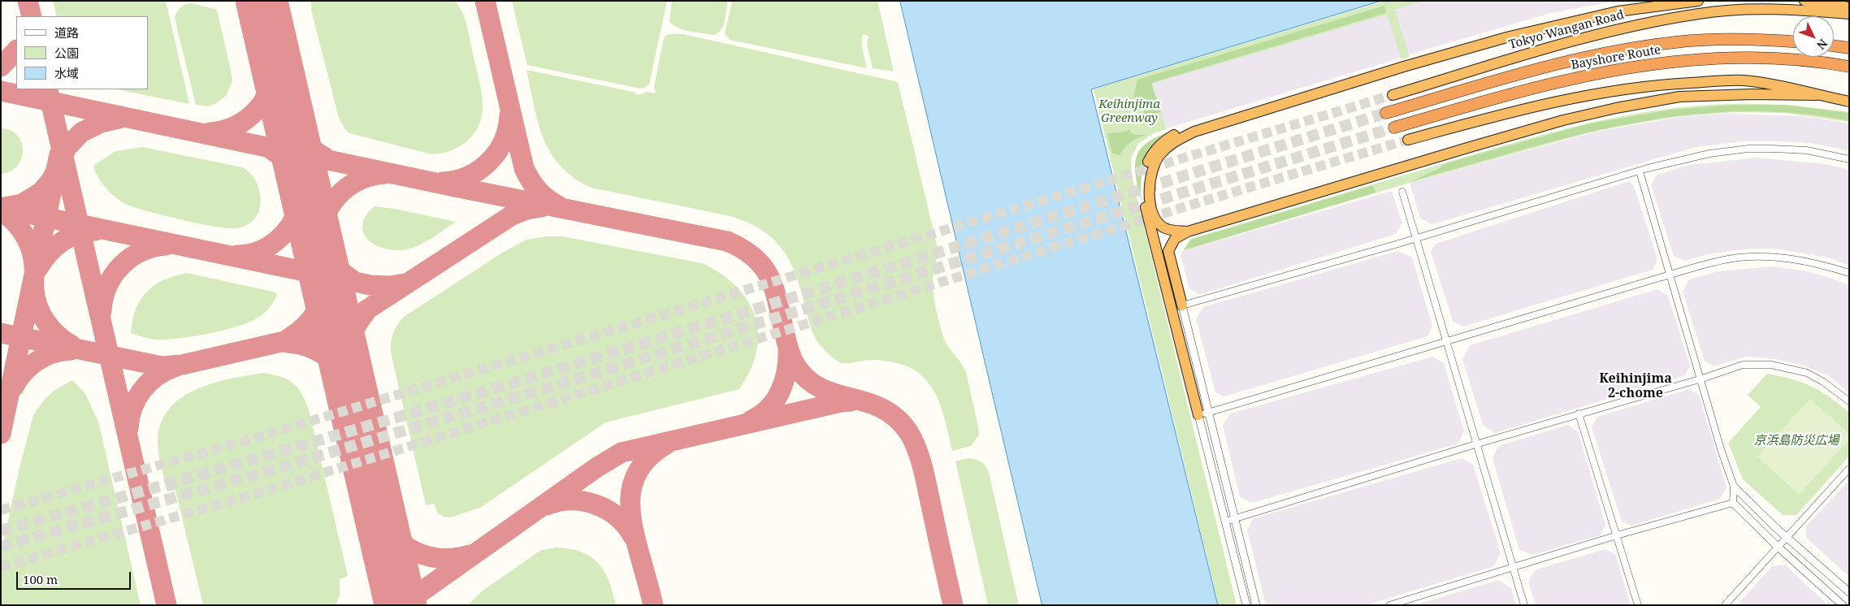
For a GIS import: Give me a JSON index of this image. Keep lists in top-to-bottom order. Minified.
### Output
{"streets":{"highway":["Tokyo Wangan Road","Bayshore Route"]},"districts":["Keihinjima 2-chome"],"parks":["Keihinjima Greenway","京浜島防災広場"],"legend":["道路","公園","水域"],"scale_bar":"100 m","north":"bottom right"}
